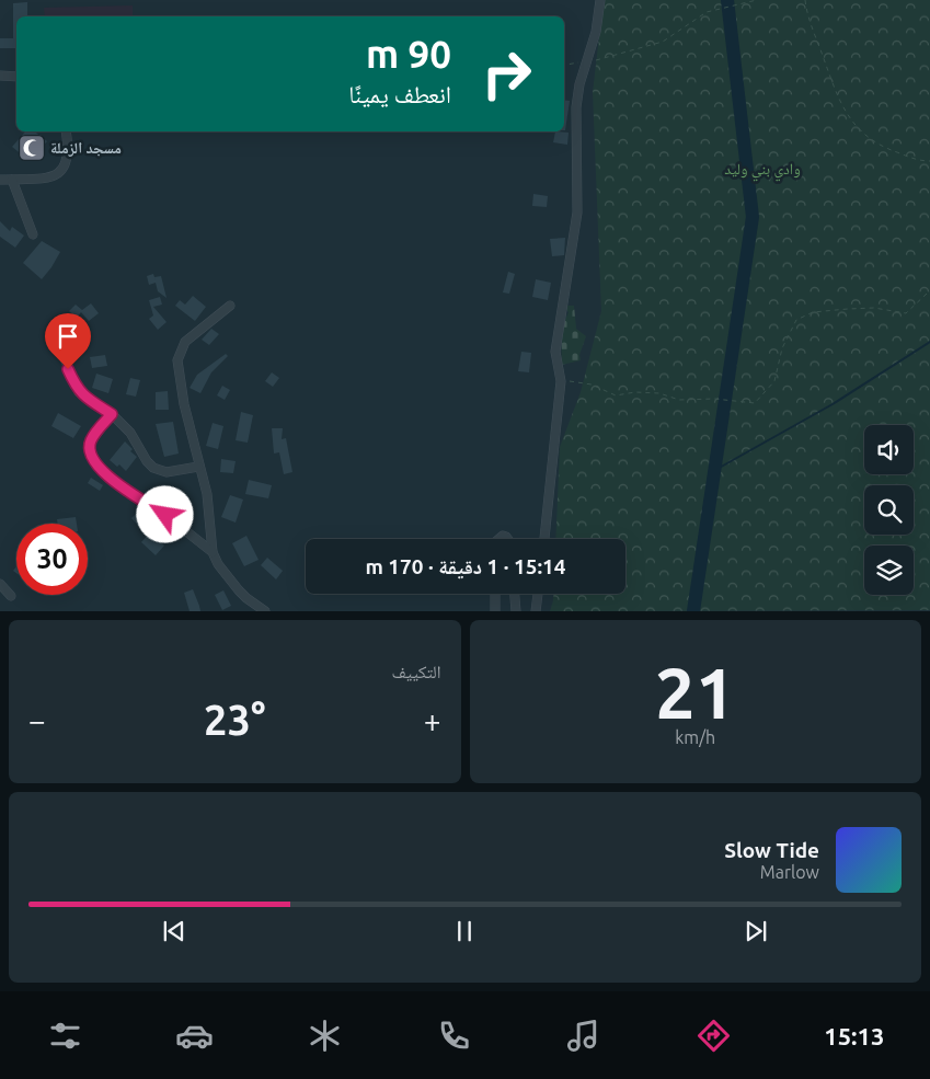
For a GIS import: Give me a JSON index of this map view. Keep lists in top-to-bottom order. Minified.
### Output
{"parks":["وادي بني وليد"],"places":{"mosque":["مسجد الزملة"]},"page":{"turn":["90 m","انعطف يمينًا"],"limit":"30","trip":"15:14 · 1 دقيقة · 170 m","tile":[["21","km/h"],"التكييف"],"heat":["−","23°","+"],"song":["Slow Tide","Marlow"],"tabs":"15:13"}}
